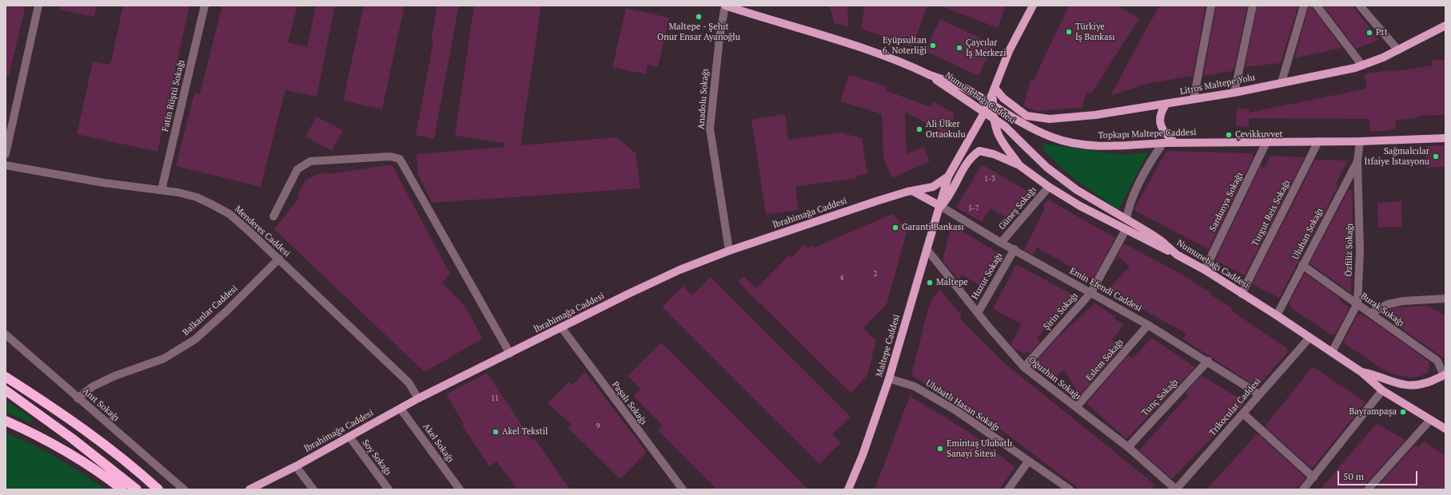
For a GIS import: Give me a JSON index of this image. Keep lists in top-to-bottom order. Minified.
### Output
{"streets":{"main road":["Litros Maltepe Yolu","Numunebağı Caddesi","Topkapı Maltepe Caddesi","İbrahimağa Caddesi","Maltepe Caddesi"],"street":["Fatin Rüştü Sokağı","Anadolu Sokağı","Sardunya Sokağı","Güneş Sokağı","Turgut Reis Sokağı","Menderes Caddesi","Uluhan Sokağı","Özfiliz Sokağı","Huzur Sokağı","Emin Efendi Caddesi","Burak Sokağı","Balkanlar Caddesi","Şirin Sokağı","Eslem Sokağı","Oğuzhan Sokağı","Tunç Sokağı","Paşalı Sokağı","Anıt Sokağı","Ulubatlı Hasan Sokağı","Trikocular Caddesi","Akel Sokağı","Soy Sokağı"]},"crossings":[["Fatin Rüştü Sokağı","Menderes Caddesi"],["Numunebağı Caddesi","Topkapı Maltepe Caddesi"],["Numunebağı Caddesi","Sardunya Sokağı"],["Numunebağı Caddesi","Turgut Reis Sokağı"],["Numunebağı Caddesi","Uluhan Sokağı"],["Numunebağı Caddesi","Özfiliz Sokağı"],["Numunebağı Caddesi","Trikocular Caddesi"],["Anadolu Sokağı","Topkapı Maltepe Caddesi"],["Anadolu Sokağı","İbrahimağa Caddesi"],["Topkapı Maltepe Caddesi","Sardunya Sokağı"],["Topkapı Maltepe Caddesi","Turgut Reis Sokağı"],["Topkapı Maltepe Caddesi","Özfiliz Sokağı"],["Güneş Sokağı","Emin Efendi Caddesi"],["İbrahimağa Caddesi","Menderes Caddesi"],["İbrahimağa Caddesi","Maltepe Caddesi"],["İbrahimağa Caddesi","Paşalı Sokağı"],["İbrahimağa Caddesi","Akel Sokağı"],["İbrahimağa Caddesi","Soy Sokağı"],["Menderes Caddesi","Balkanlar Caddesi"],["Uluhan Sokağı","Özfiliz Sokağı"],["Uluhan Sokağı","Burak Sokağı"],["Özfiliz Sokağı","Burak Sokağı"],["Huzur Sokağı","Emin Efendi Caddesi"],["Huzur Sokağı","Oğuzhan Sokağı"],["Emin Efendi Caddesi","Şirin Sokağı"],["Emin Efendi Caddesi","Maltepe Caddesi"],["Emin Efendi Caddesi","Eslem Sokağı"],["Emin Efendi Caddesi","Tunç Sokağı"],["Emin Efendi Caddesi","Trikocular Caddesi"],["Balkanlar Caddesi","Anıt Sokağı"],["Şirin Sokağı","Oğuzhan Sokağı"],["Maltepe Caddesi","Oğuzhan Sokağı"],["Maltepe Caddesi","Ulubatlı Hasan Sokağı"],["Eslem Sokağı","Oğuzhan Sokağı"],["Oğuzhan Sokağı","Tunç Sokağı"],["Oğuzhan Sokağı","Trikocular Caddesi"]],"places":["Maltepe - Şehit Onur Ensar Ayanoğlu","Türkiye İş Bankası","Ptt","Eyüpsultan 6. Noterliği","Çaycılar İş Merkezi","Ali Ülker Ortaokulu","Çevikkuvvet","Sağmalcılar İtfaiye İstasyonu","Garanti Bankası","Maltepe","Bayrampaşa","Akel Tekstil","Emintaş Ulubatlı Sanayi Sitesi"],"house_numbers":["1-3","5-7","2","4","11","9"],"scale_bar":"50 m"}
